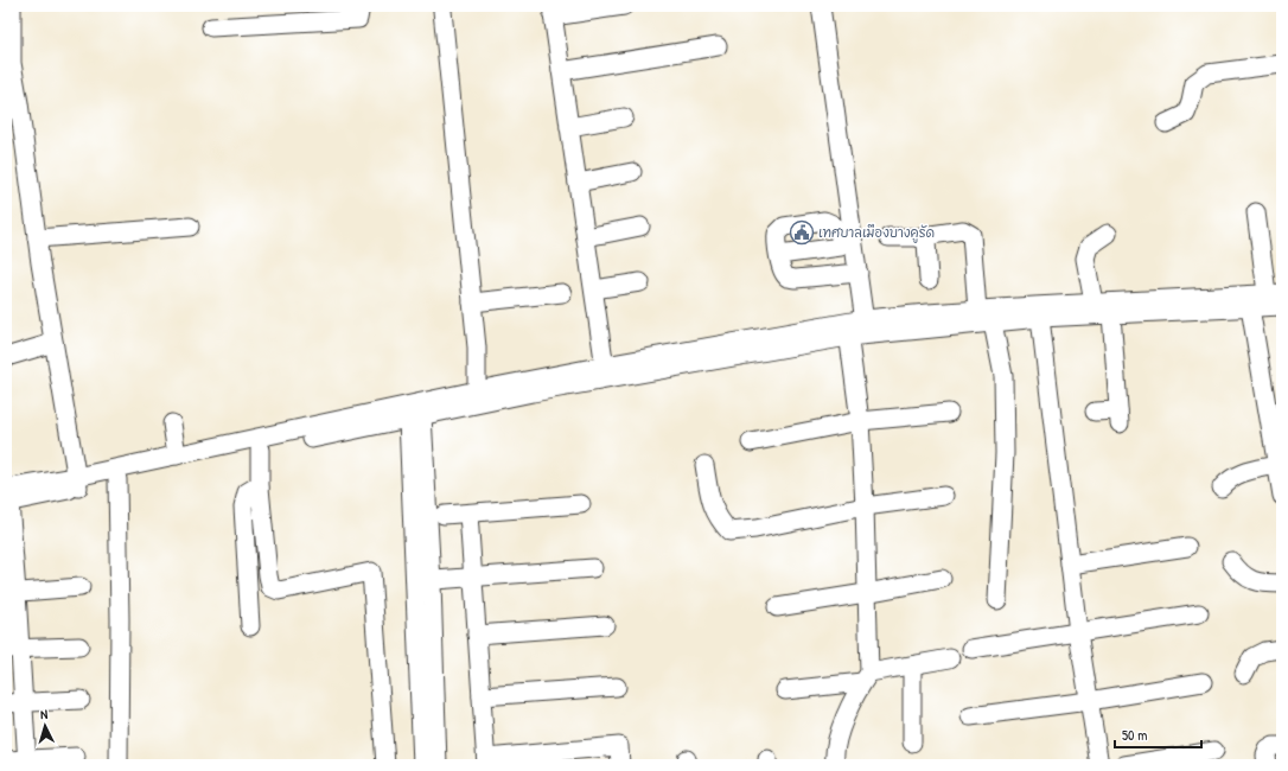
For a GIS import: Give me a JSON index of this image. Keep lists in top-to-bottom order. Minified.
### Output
{"places":{"public building":["เทศบาลเมืองบางคูรัด"]},"scale_bar":"50 m","north":"top"}
